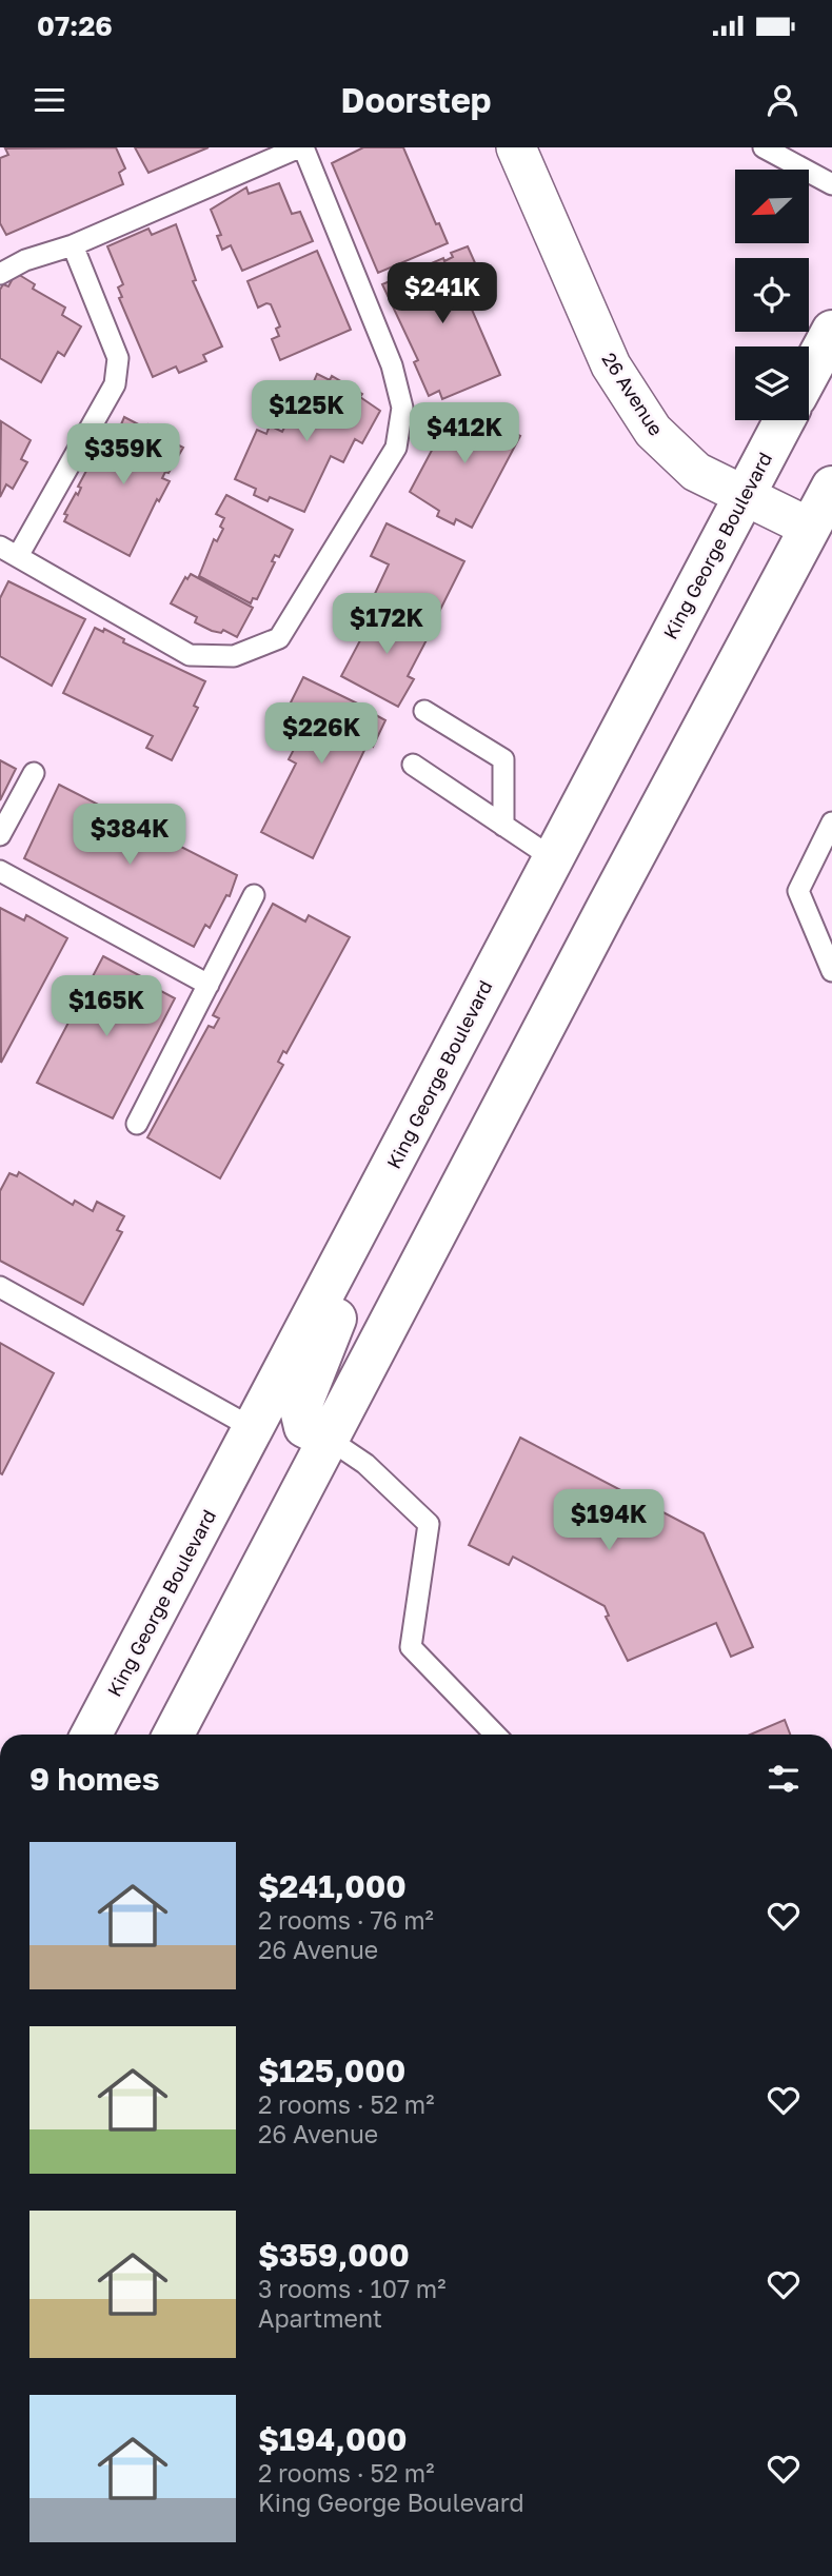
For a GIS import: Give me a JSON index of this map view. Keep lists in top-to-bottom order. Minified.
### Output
{"streets":{"main road":["King George Boulevard"],"street":["26 Avenue"]},"crossings":[["26 Avenue","King George Boulevard"]],"north":"bottom left","page":{"status":"07:26","header":"Doorstep","price":["$241K","$125K","$412K","$359K","$172K","$226K","$384K","$165K","$194K"],"heading":"9 homes","list":[{"name":"$241,000","note":"2 rooms · 76 m² · 26 Avenue"},{"name":"$125,000","note":"2 rooms · 52 m² · 26 Avenue"},{"name":"$359,000","note":"3 rooms · 107 m² · Apartment"},{"name":"$194,000","note":"2 rooms · 52 m² · King George Boulevard"}]}}
